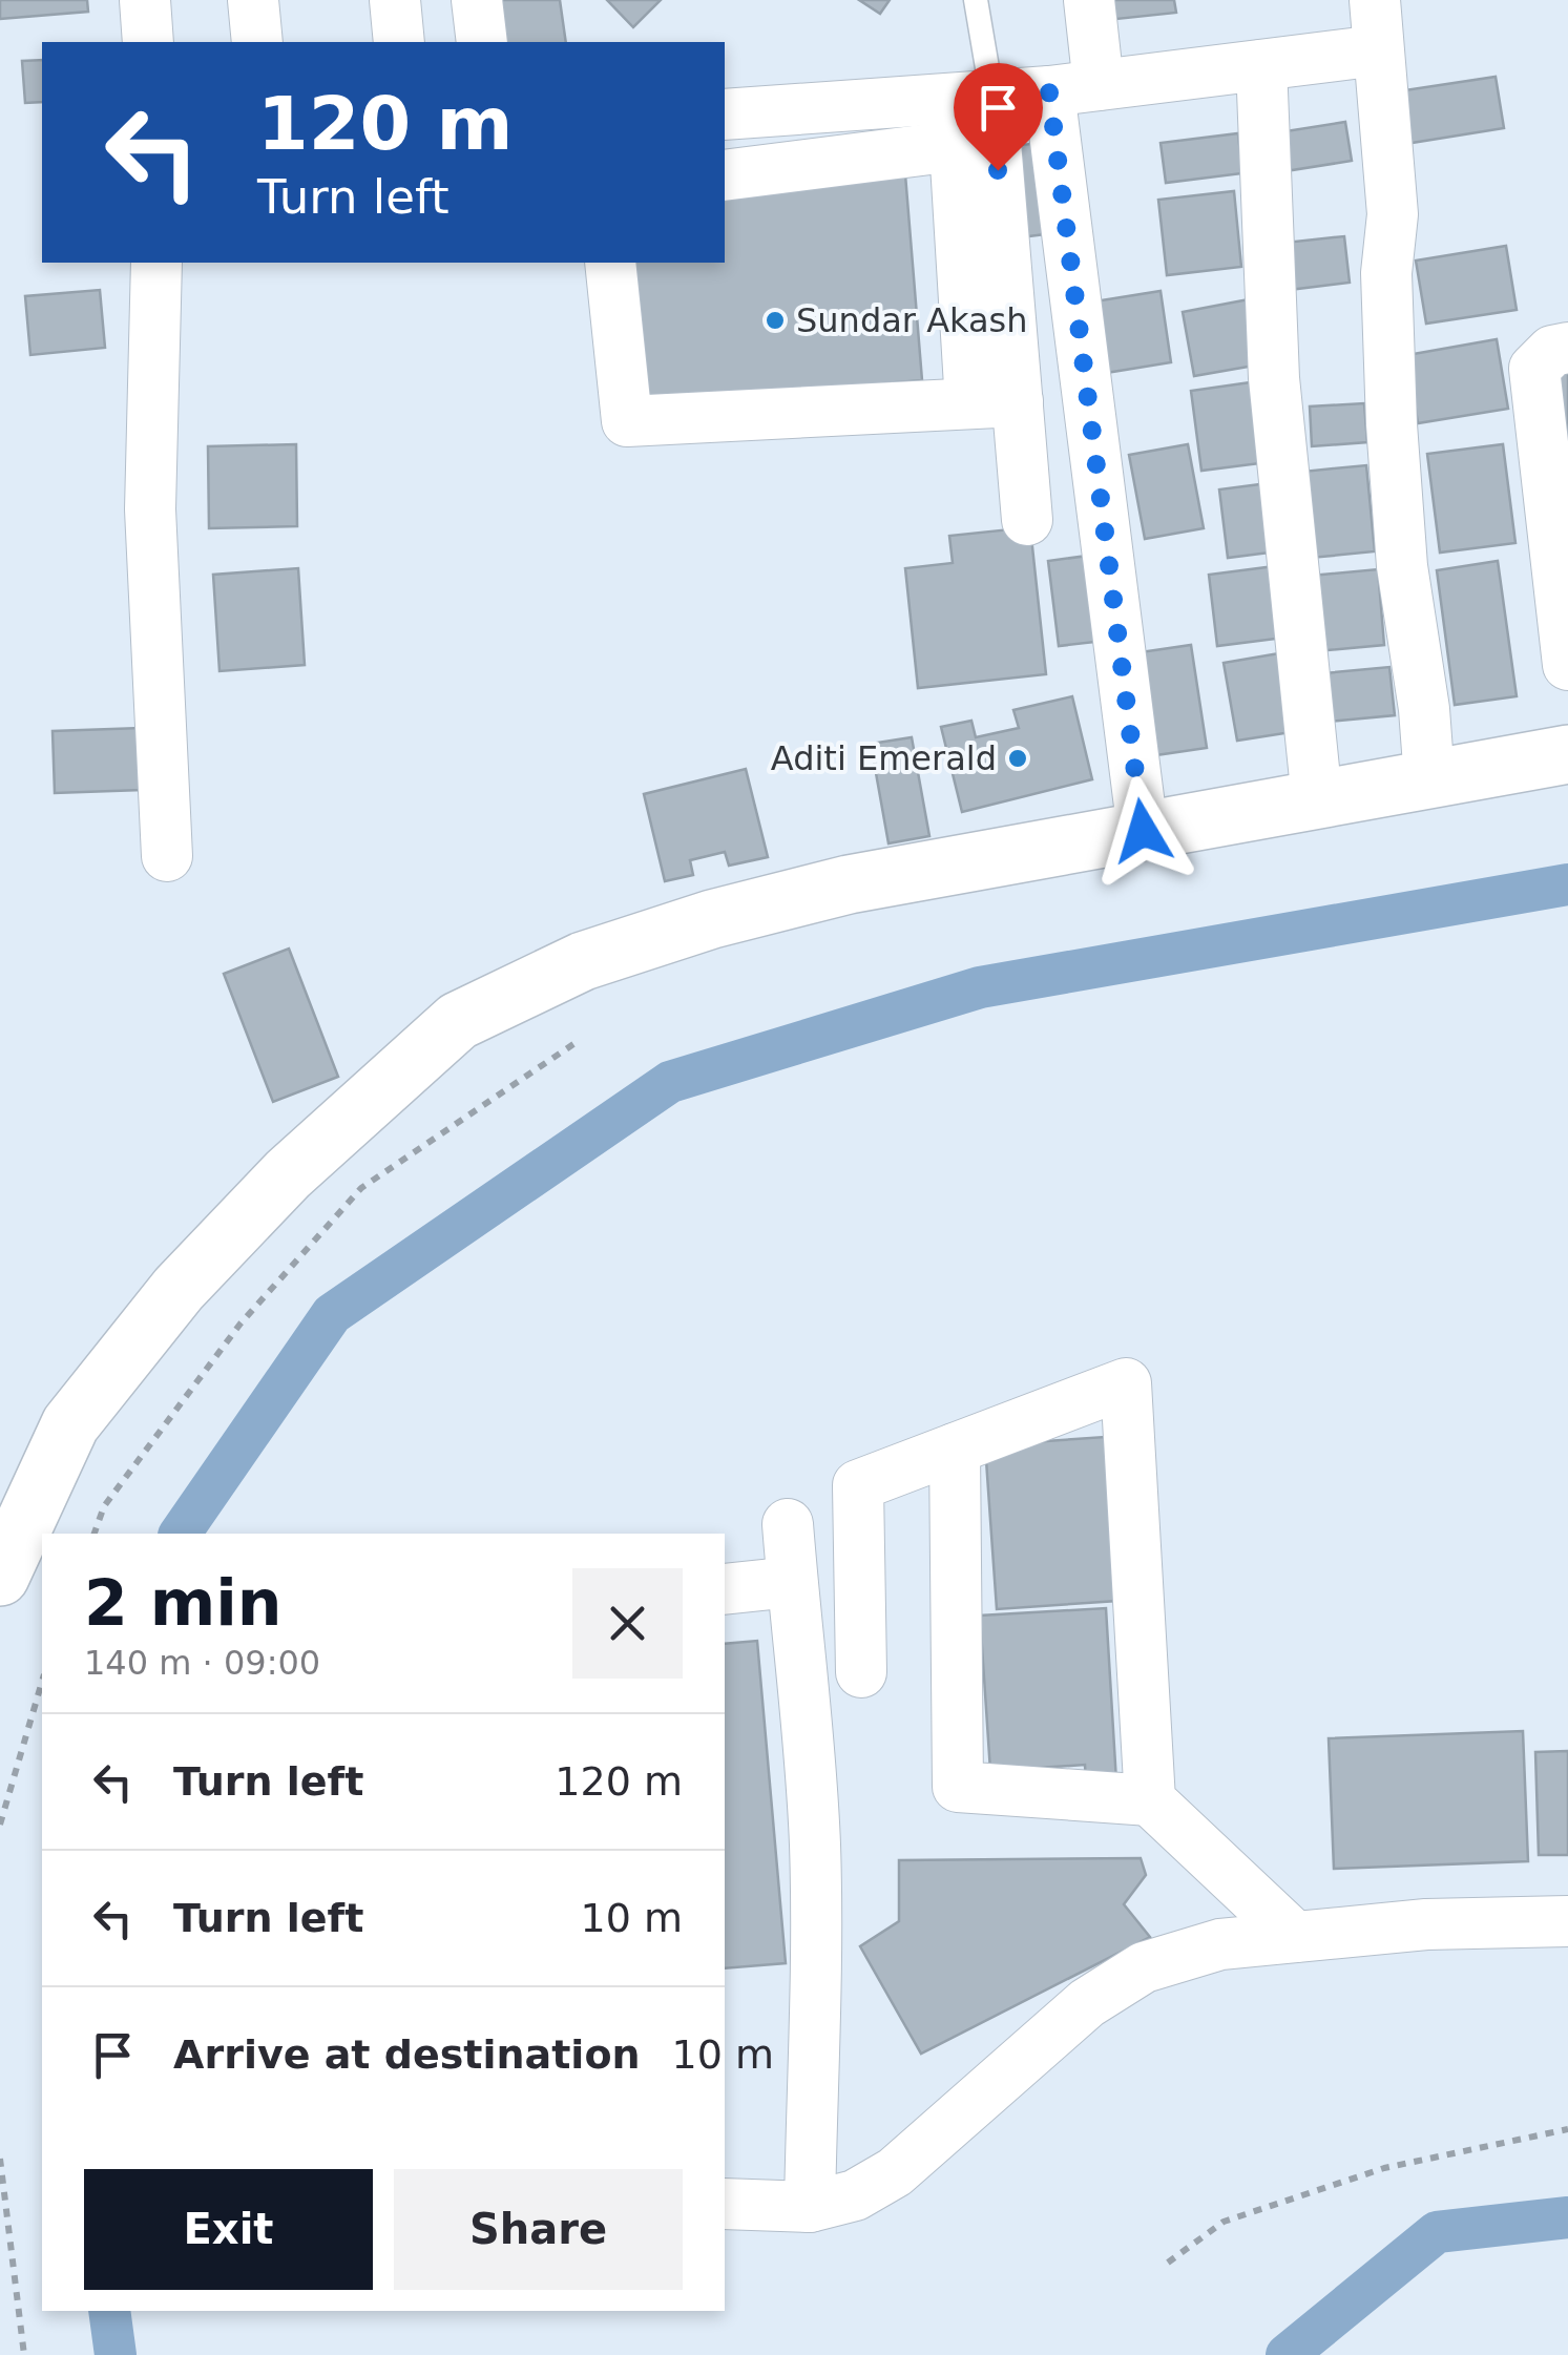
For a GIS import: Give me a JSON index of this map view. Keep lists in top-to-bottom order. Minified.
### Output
{"places":["Sundar Akash","Aditi Emerald"],"page":{"turn":["120 m","Turn left"],"heading":["2 min","140 m · 09:00"],"list":[{"name":"Turn left","value":"120 m"},{"name":"Turn left","value":"10 m"},{"name":"Arrive at destination","value":"10 m"}],"buttons":["Exit","Share"]}}
